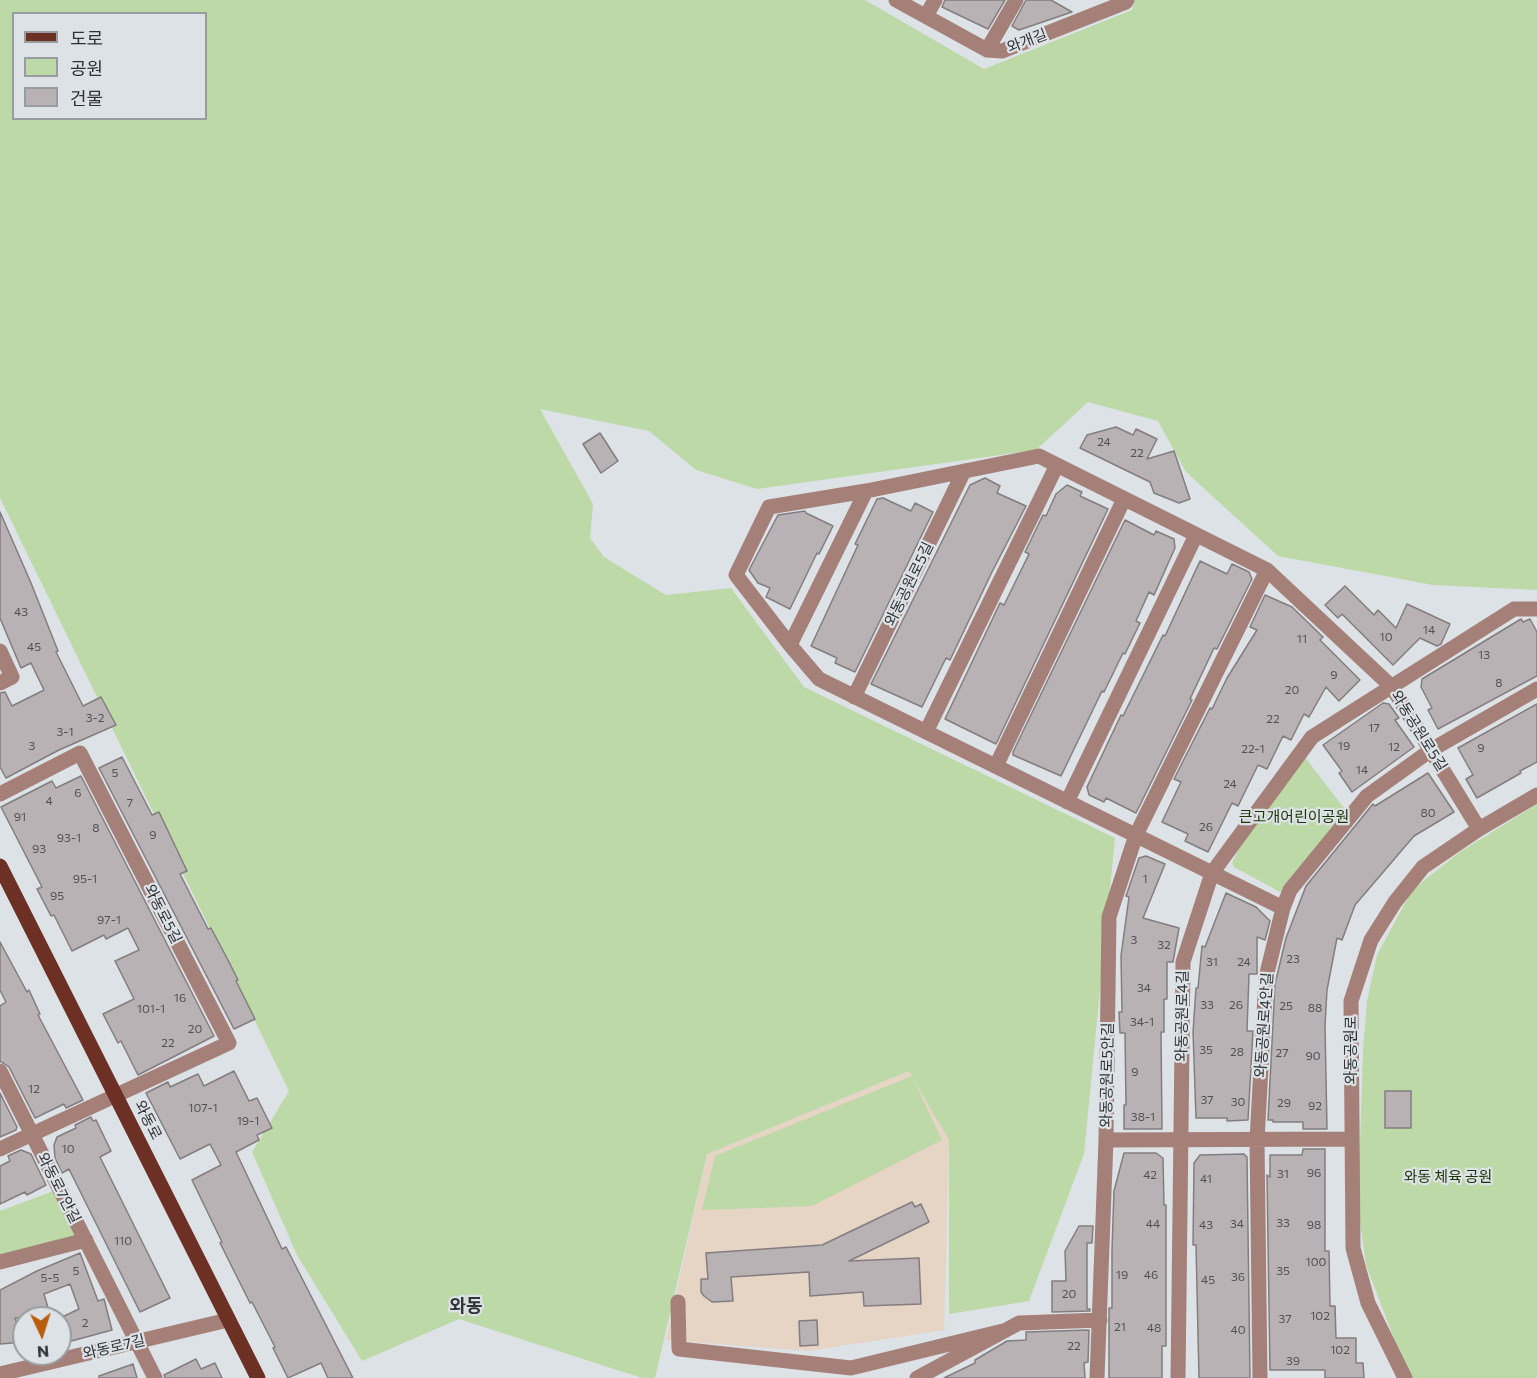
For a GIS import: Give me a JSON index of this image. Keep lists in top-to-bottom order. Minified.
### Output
{"streets":{"main road":["와동로"],"street":["와개길","와동공원로5길","와동로5길","와동공원로4길","와동공원로4안길","와동공원로","와동공원로5안길","와동로7안길","와동로7길"]},"crossings":[["와동공원로5길","와동공원로4길"],["와동공원로5길","와동공원로4안길"],["와동공원로5길","와동공원로"],["와동공원로5길","와동공원로5안길"],["와동로5길","와동로"],["와동로","와동로7길"],["와동로7안길","와동로7길"]],"districts":["와동"],"parks":["큰고개어린이공원","와동 체육 공원"],"house_numbers":["24","22","43","14","10","11","45","13","9","8","20","3-2","22","17","3-1","3","19","12","9","22-1","14","5","24","6","4","7","80","91","26","8","9","93-1","93","95-1","1","95","97-1","3","32","23","31","24","34","16","33","26","25","88","101-1","34-1","20","22","35","28","27","90","9","12","37","30","29","92","107-1","38-1","19-1","10","96","31","42","41","33","44","34","43","98","110","100","5","35","19","46","36","5-5","45","20","102","37","2","21","48","40","22","102","39"],"legend":["도로","공원","건물"],"north":"bottom"}
